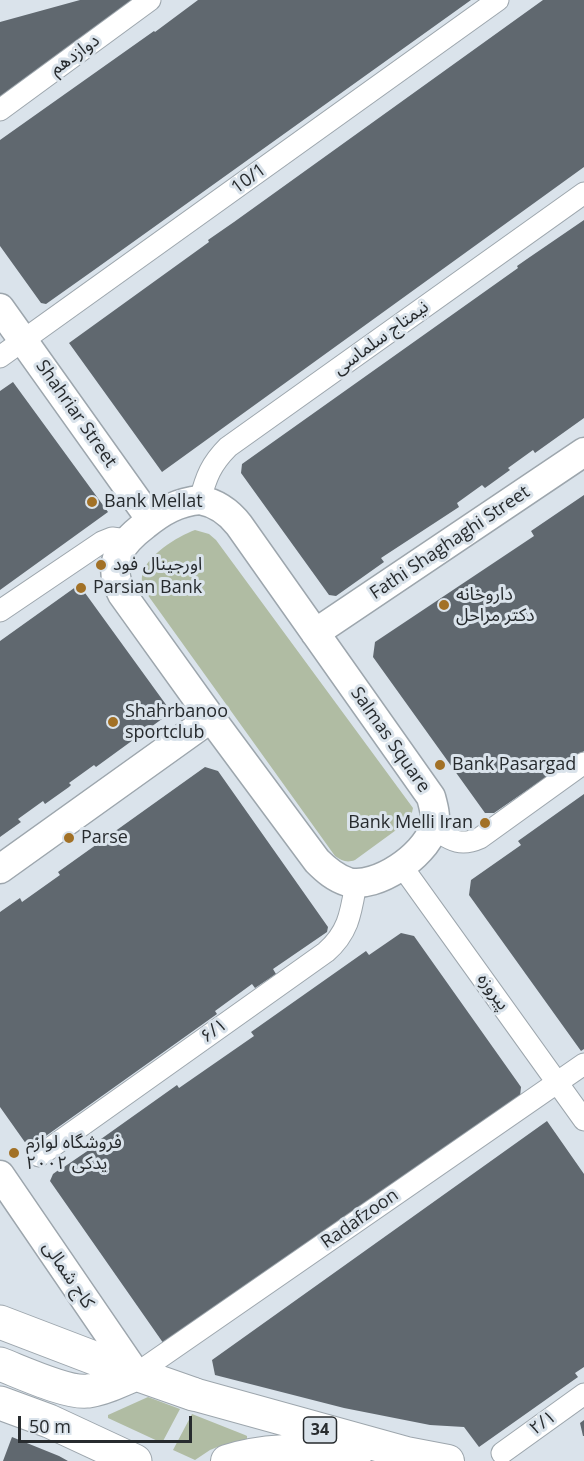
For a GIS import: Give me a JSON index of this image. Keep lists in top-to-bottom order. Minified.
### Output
{"streets":{"highway":["34"],"main road":["Shahriar Street","Fathi Shaghaghi Street","Salmas Square","کاج شمالی"],"street":["دوازدهم","10/1","نیمتاج سلماسی","پیروزه","۶/۱","Radafzoon","۲/۱"]},"crossings":[["10/1","Shahriar Street"],["نیمتاج سلماسی","Salmas Square"],["Fathi Shaghaghi Street","Salmas Square"],["پیروزه","Radafzoon"],["Radafzoon","کاج شمالی"],["Radafzoon","34"],["کاج شمالی","34"]],"places":["Bank Mellat","اورجینال فود","Parsian Bank","داروخانه دکتر مراحل","Shahrbanoo sportclub","Bank Pasargad","Bank Melli Iran","Parse","فروشگاه لوازم یدکی ۲۰۰۲"],"scale_bar":"50 m"}
